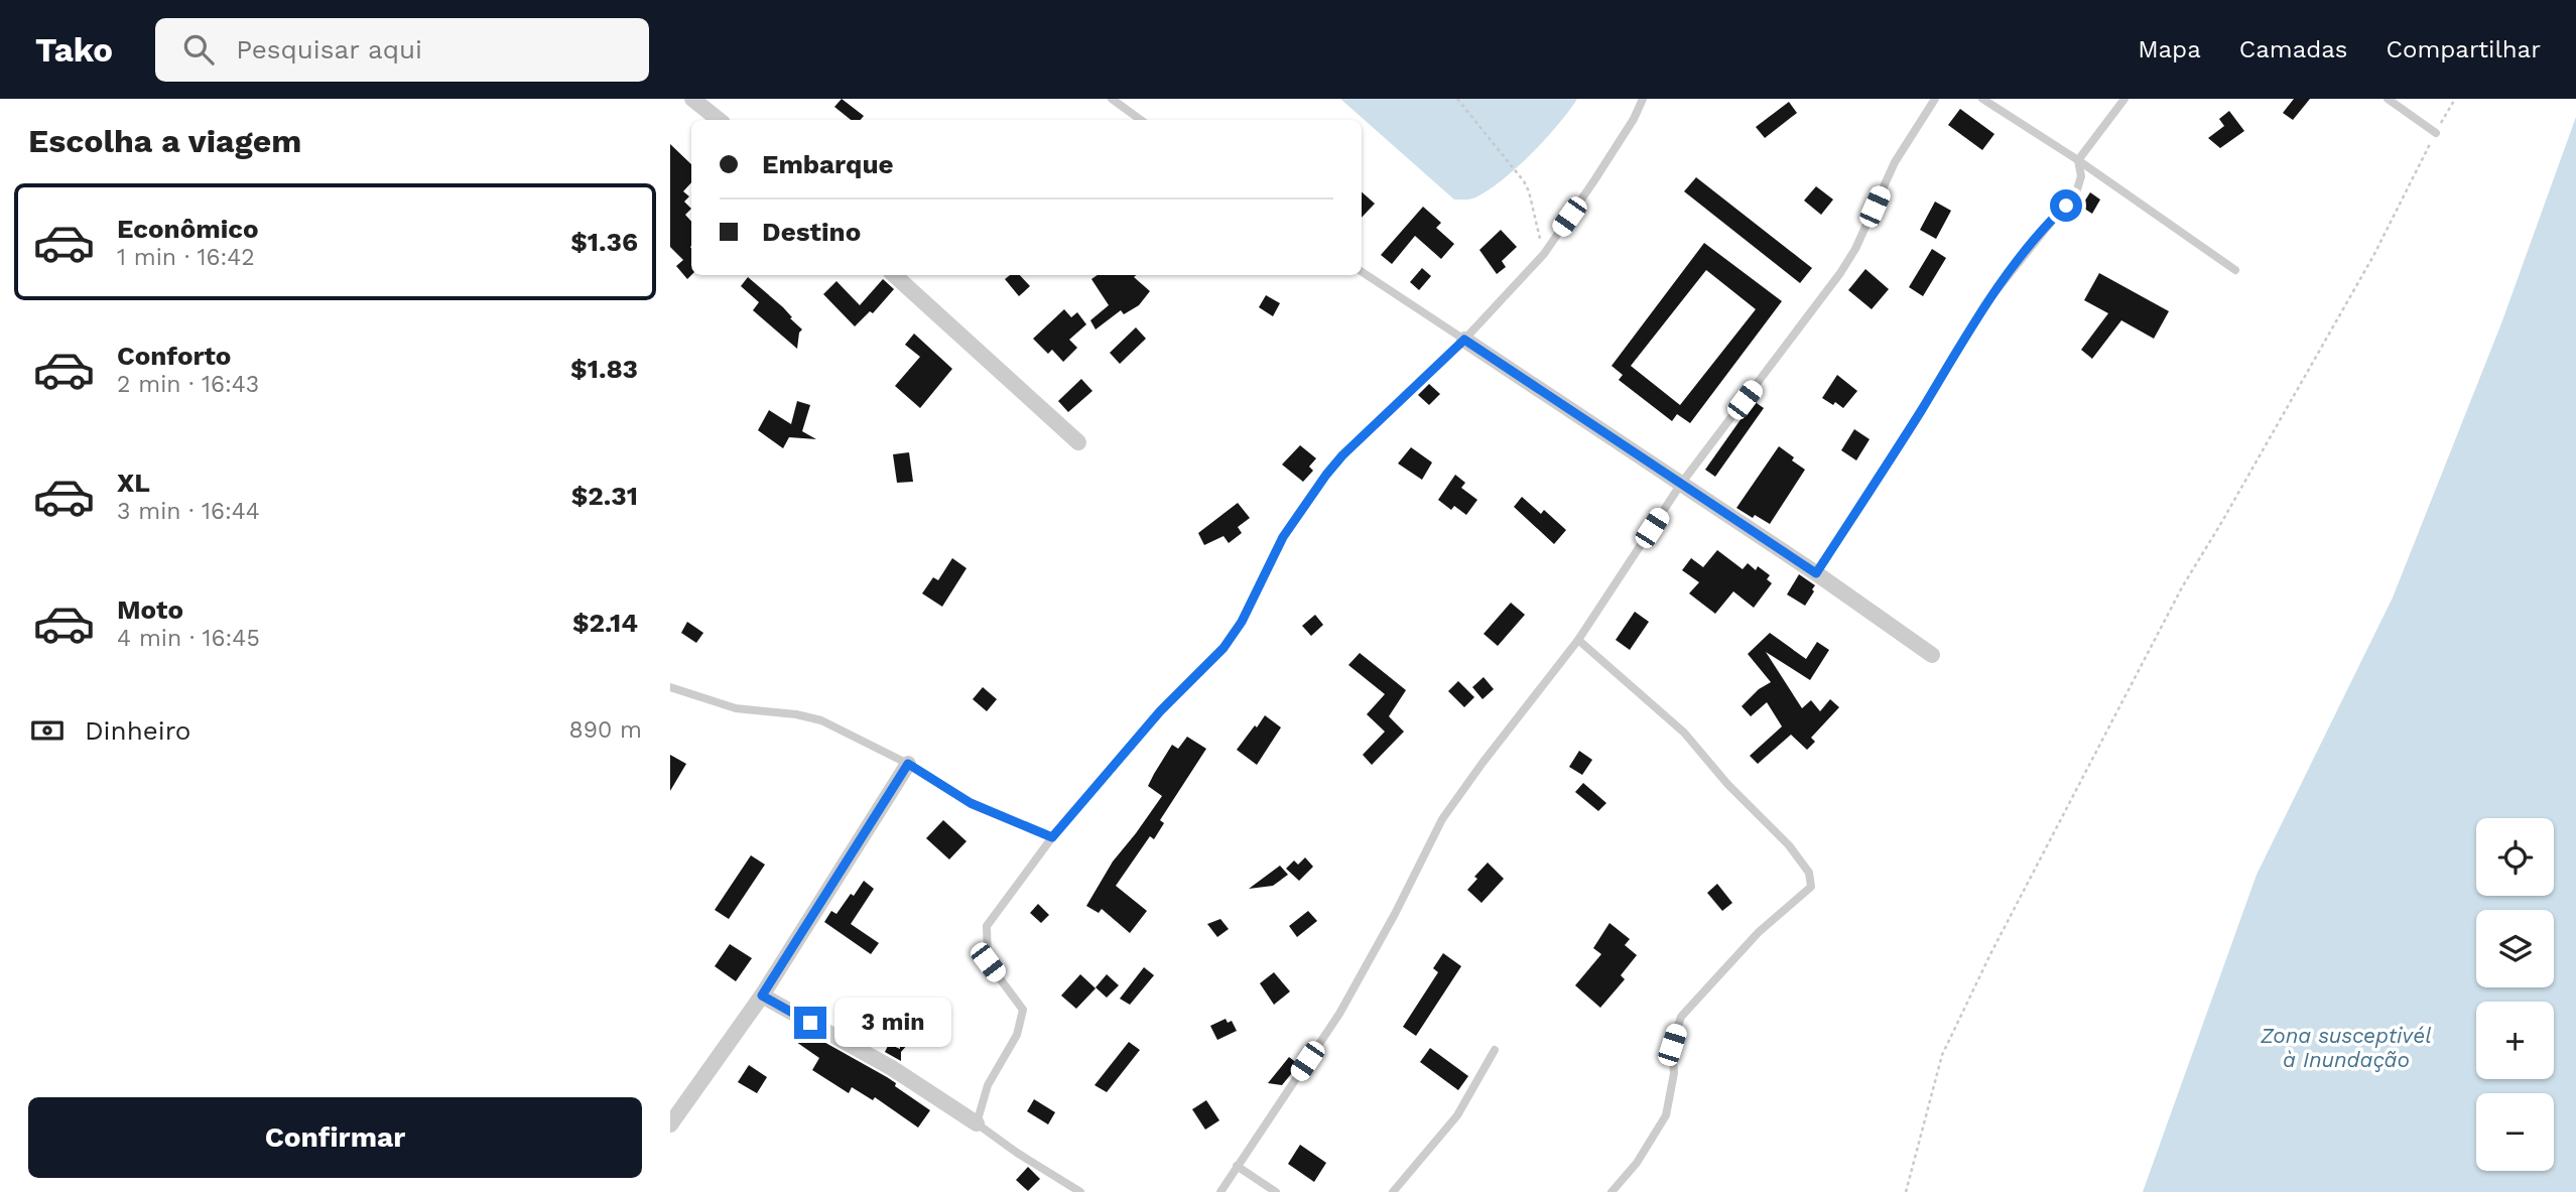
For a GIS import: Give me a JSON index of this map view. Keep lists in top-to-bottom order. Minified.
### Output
{"water":["Zona susceptivél à Inundação"],"page":{"header":"Tako","search":"Pesquisar aqui","nav":["Mapa","Camadas","Compartilhar"],"heading":"Escolha a viagem","banner":["Embarque","Destino"],"list":[{"name":"Econômico","note":"1 min · 16:42","value":"$1.36"},{"name":"Conforto","note":"2 min · 16:43","value":"$1.83"},{"name":"XL","note":"3 min · 16:44","value":"$2.31"},{"name":"Moto","note":"4 min · 16:45","value":"$2.14"}],"pay":["Dinheiro","890 m"],"map_buttons":["+","−"],"bubble":"3 min","buttons":"Confirmar"}}
